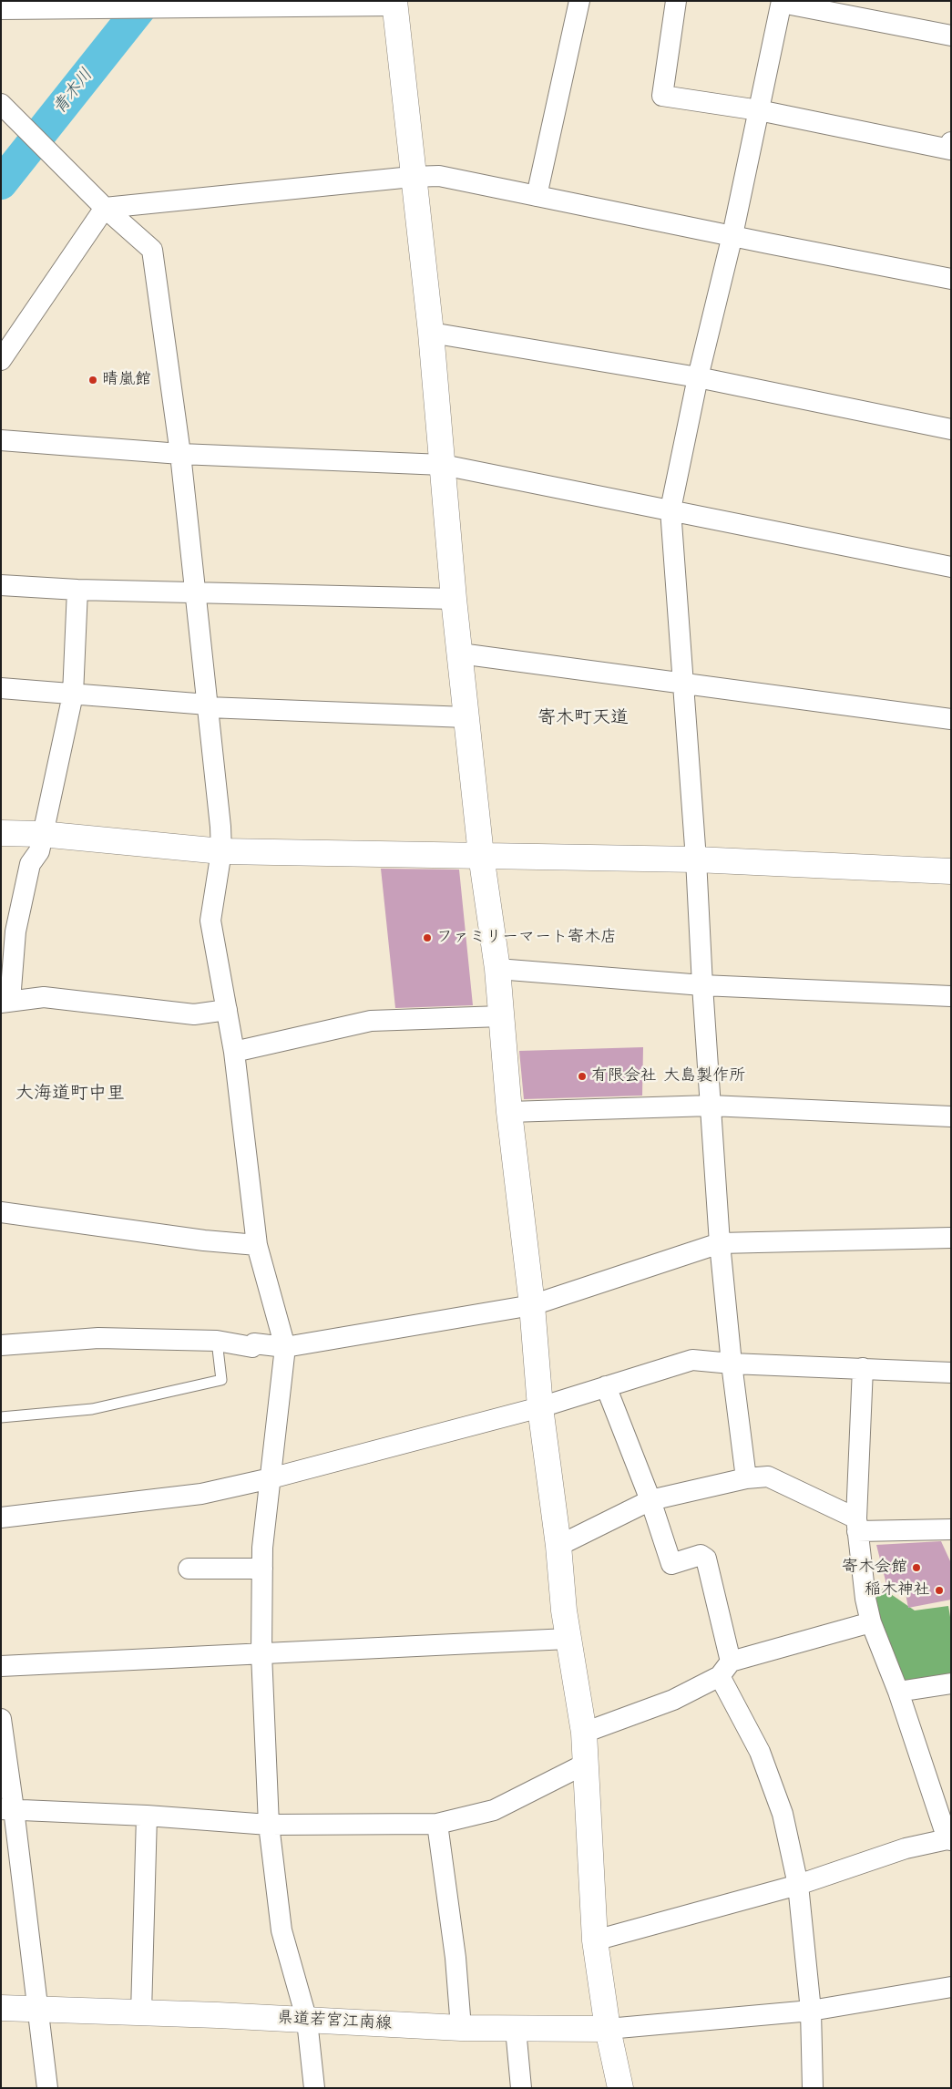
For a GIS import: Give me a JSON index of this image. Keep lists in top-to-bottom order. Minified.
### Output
{"streets":{"street":["県道若宮江南線"]},"districts":["寄木町天道","大海道町中里"],"water":["青木川"],"places":["晴嵐館","ファミリーマート寄木店","有限会社 大島製作所","寄木会館","稲木神社"]}
